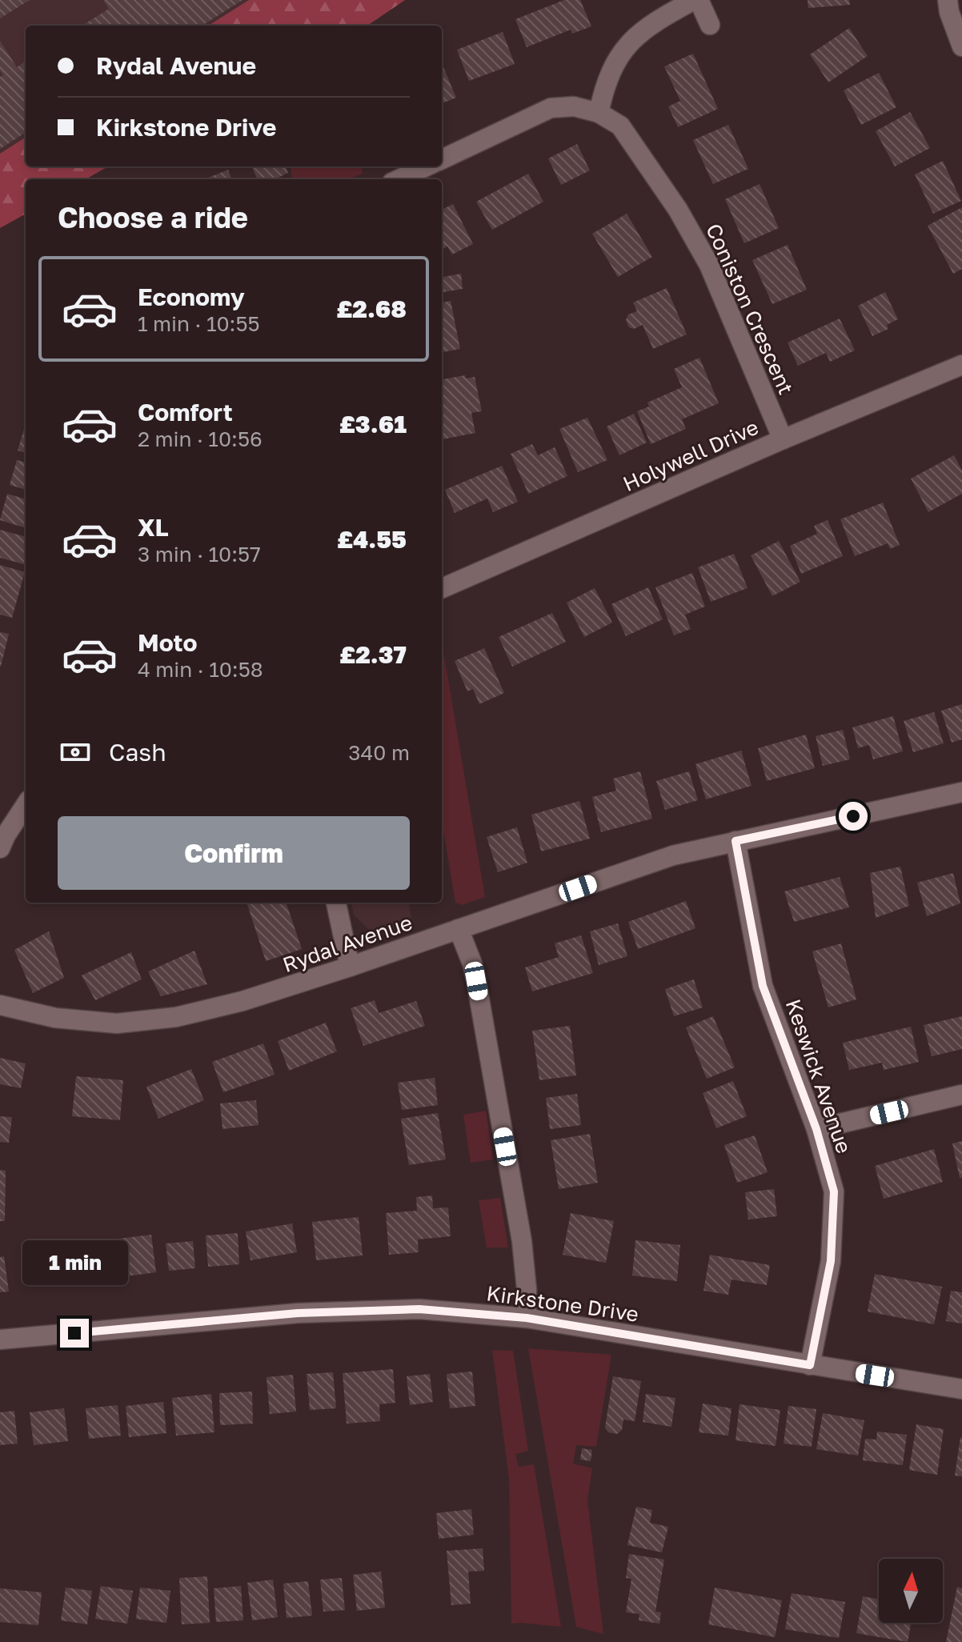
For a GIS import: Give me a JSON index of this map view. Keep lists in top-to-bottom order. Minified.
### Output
{"streets":{"street":["Coniston Crescent","Holywell Drive","Rydal Avenue","Keswick Avenue","Kirkstone Drive"]},"crossings":[["Coniston Crescent","Holywell Drive"],["Rydal Avenue","Keswick Avenue"],["Keswick Avenue","Kirkstone Drive"]],"north":"top","page":{"banner":["Rydal Avenue","Kirkstone Drive"],"heading":"Choose a ride","list":[{"name":"Economy","note":"1 min · 10:55","value":"£2.68"},{"name":"Comfort","note":"2 min · 10:56","value":"£3.61"},{"name":"XL","note":"3 min · 10:57","value":"£4.55"},{"name":"Moto","note":"4 min · 10:58","value":"£2.37"}],"pay":["Cash","340 m"],"buttons":"Confirm","bubble":"1 min"}}
